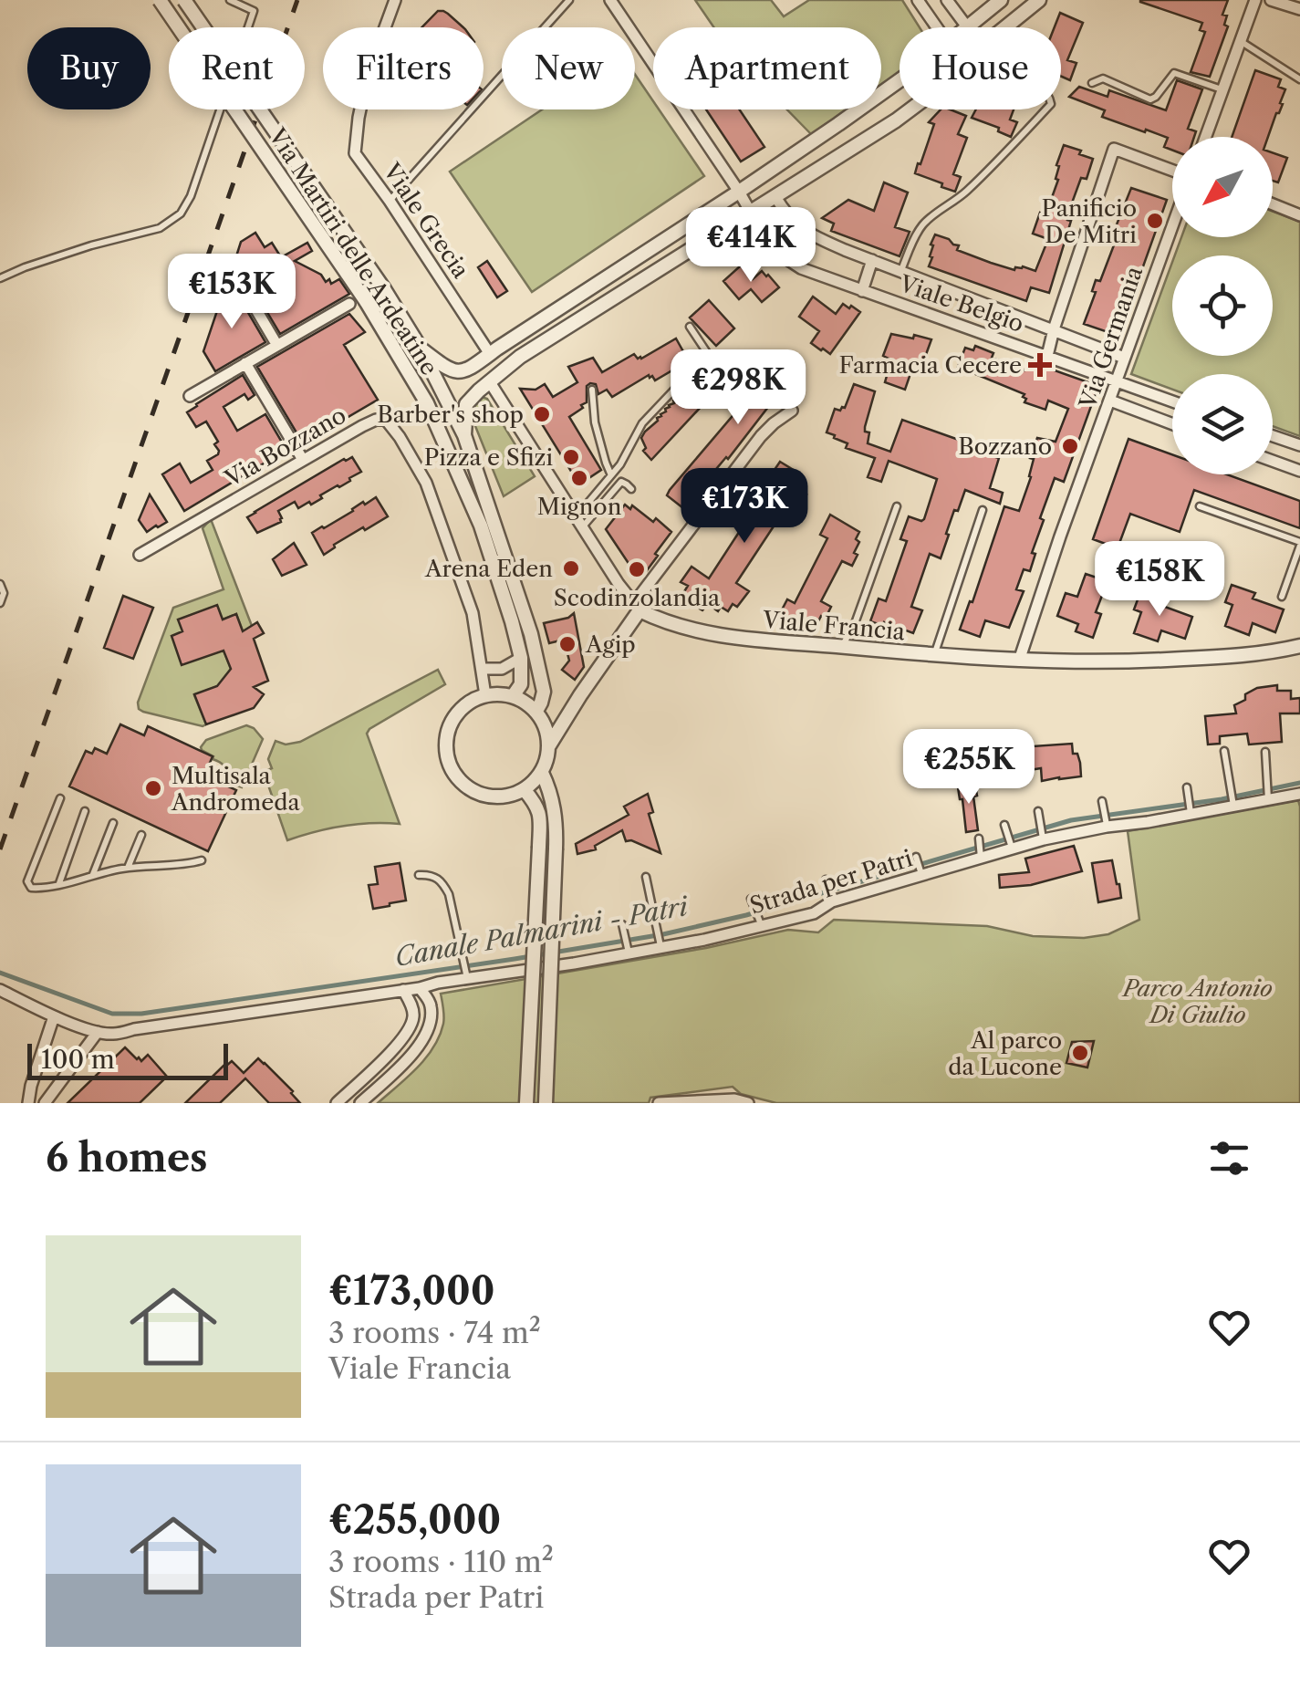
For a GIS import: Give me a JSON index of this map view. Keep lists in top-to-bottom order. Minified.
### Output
{"streets":{"street":["Viale Grecia","Via Martiri delle Ardeatine","Viale Belgio","Via Germania","Via Bozzano","Viale Francia","Strada per Patri"]},"crossings":[["Via Martiri delle Ardeatine","Via Bozzano"],["Viale Belgio","Via Germania"],["Via Germania","Viale Francia"]],"water":["Canale Palmarini - Patri"],"parks":["Parco Antonio Di Giulio"],"places":{"other":["Panificio De Mitri","Barber's shop","Bozzano","Pizza e Sfizi","Mignon","Arena Eden","Scodinzolandia","Agip","Multisala Andromeda","Al parco da Lucone"],"health":["Farmacia Cecere"]},"scale_bar":"100 m","north":"bottom left","page":{"chip":["Buy","Rent","Filters","New","Apartment","House"],"price":["€414K","€153K","€298K","€173K","€158K","€255K"],"scale":"100 m","heading":"6 homes","list":[{"name":"€173,000","note":"3 rooms · 74 m² · Viale Francia"},{"name":"€255,000","note":"3 rooms · 110 m² · Strada per Patri"}]}}
